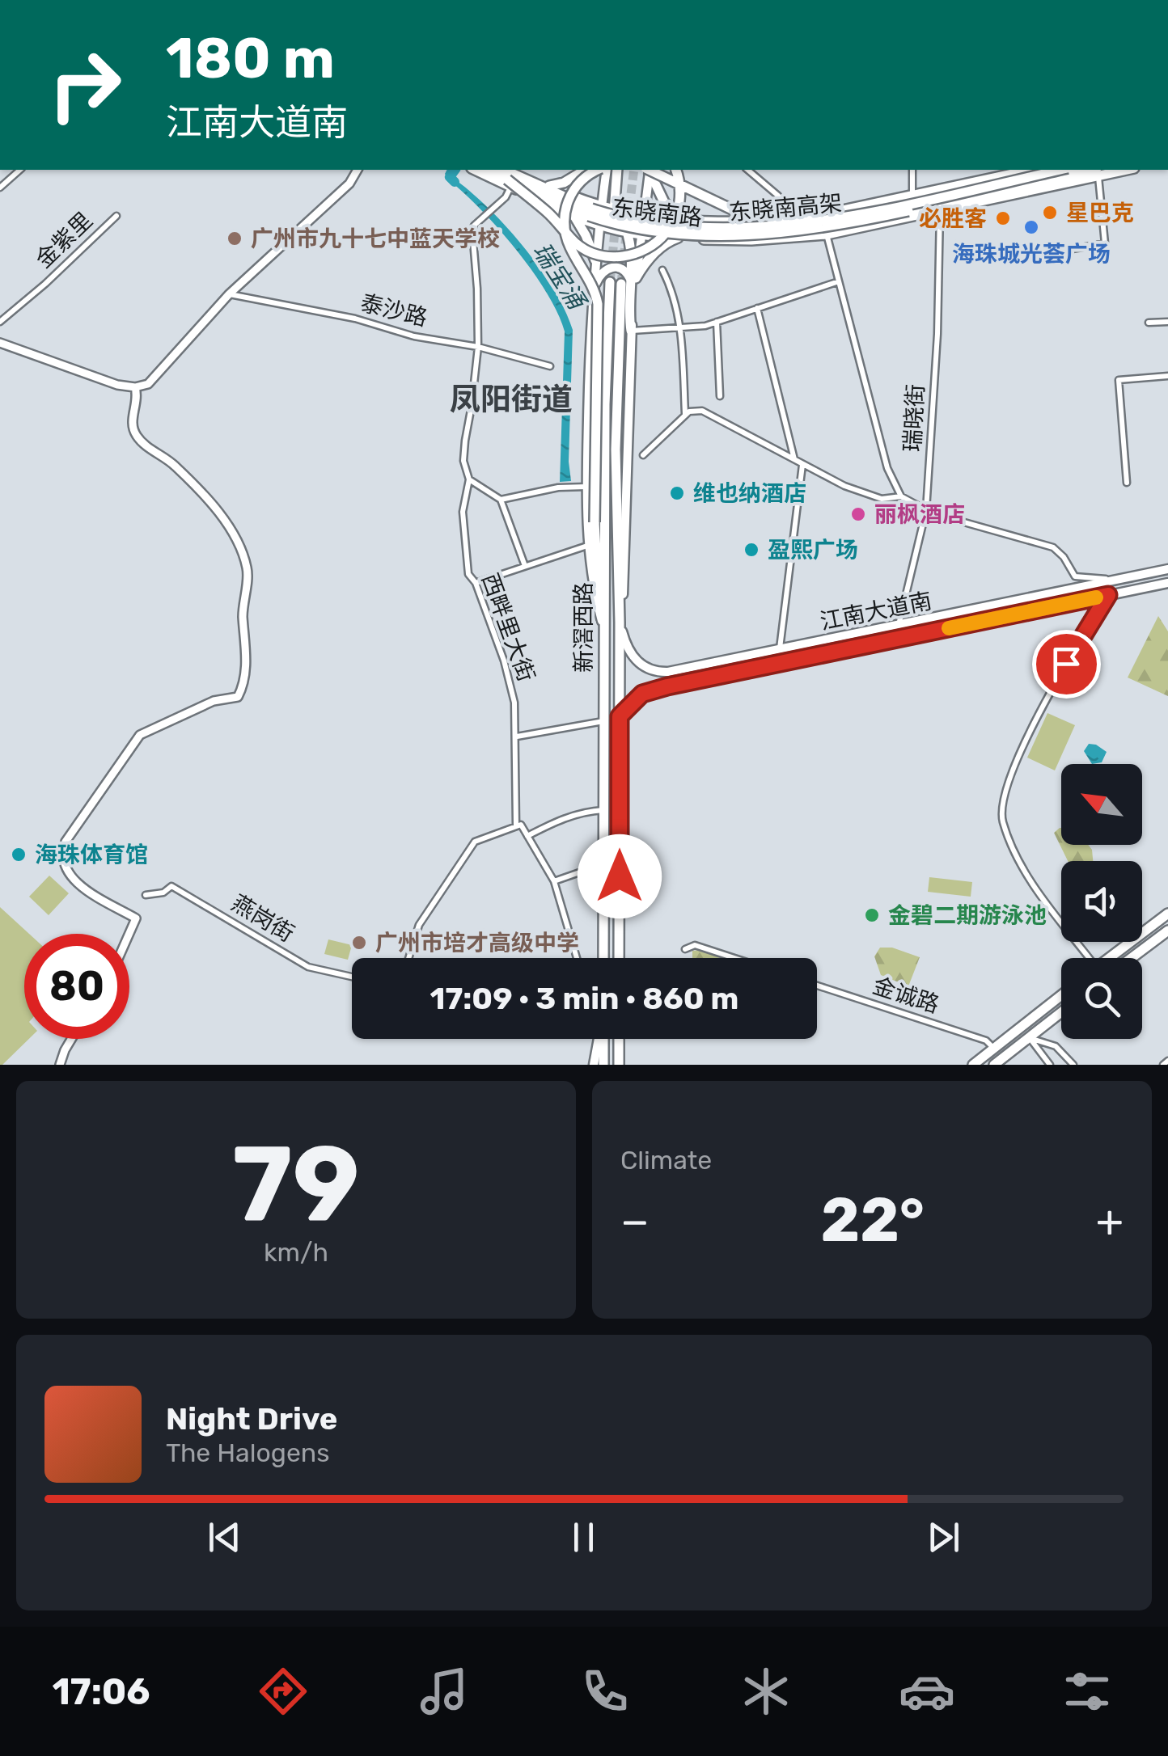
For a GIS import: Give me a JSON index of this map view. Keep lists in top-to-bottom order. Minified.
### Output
{"streets":{"main road":["东晓南高架","东晓南路","江南大道南","新滘西路"],"street":["金紫里","泰沙路","瑞晓街","西畔里大街","燕岗街","金诚路"]},"crossings":[["东晓南高架","东晓南路"],["东晓南高架","西畔里大街"],["东晓南路","瑞晓街"],["东晓南路","西畔里大街"],["泰沙路","西畔里大街"],["瑞晓街","江南大道南"],["江南大道南","新滘西路"]],"districts":["凤阳街道"],"water":["瑞宝涌"],"places":["星巴克","必胜客","海珠城光荟广场","广州市九十七中蓝天学校","维也纳酒店","丽枫酒店","盈熙广场","海珠体育馆","金碧二期游泳池","广州市培才高级中学"],"north":"top left","page":{"turn":["180 m","江南大道南"],"limit":"80","trip":"17:09 · 3 min · 860 m","tile":[["79","km/h"],"Climate"],"heat":["−","22°","+"],"song":["Night Drive","The Halogens"],"tabs":"17:06"}}
